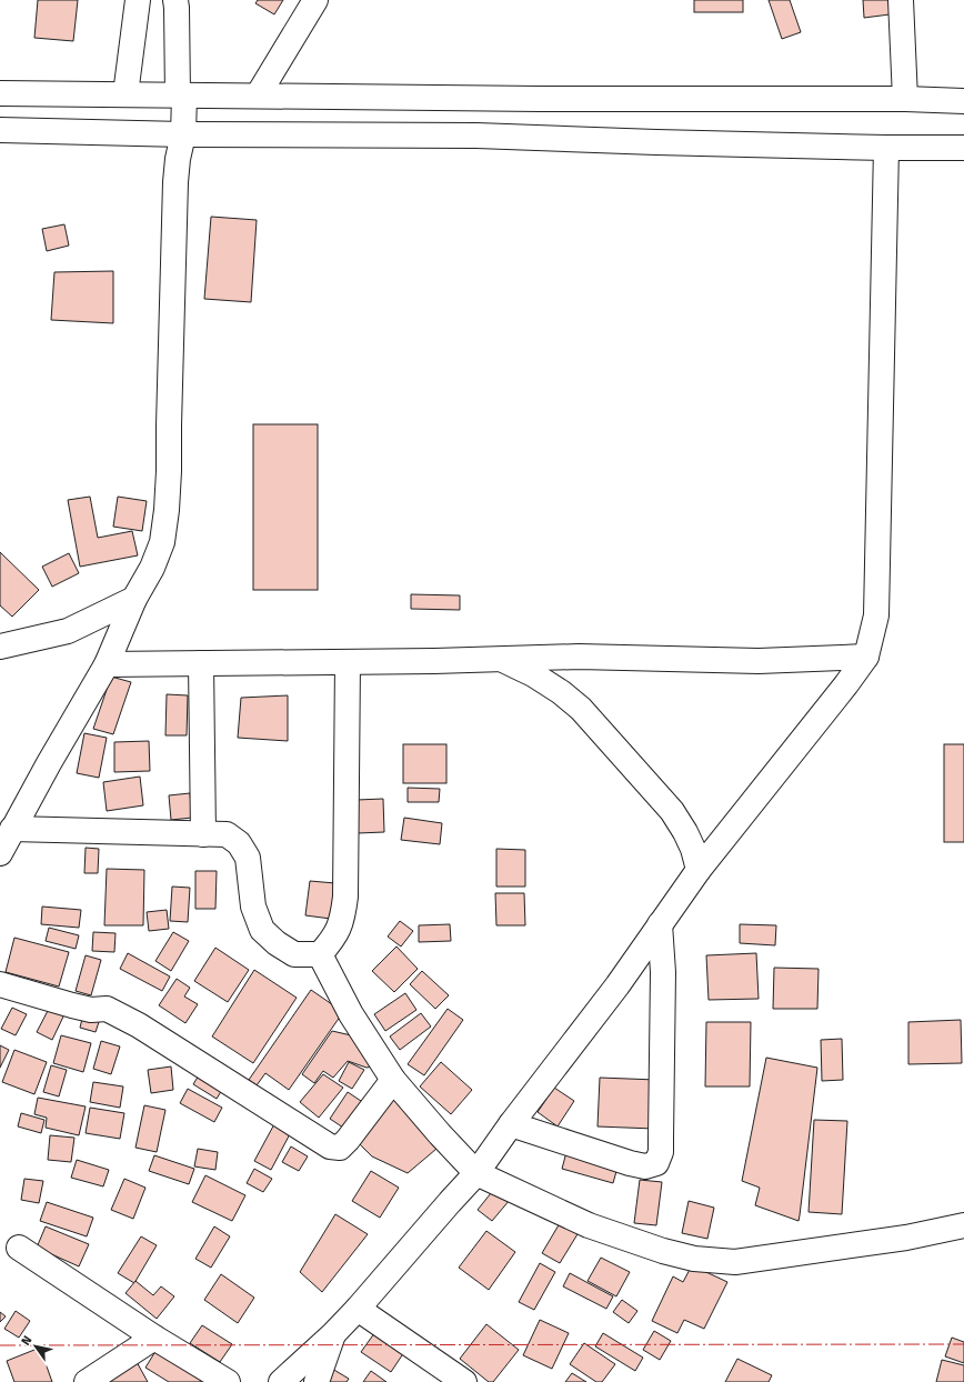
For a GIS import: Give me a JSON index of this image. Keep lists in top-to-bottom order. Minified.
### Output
{"north":"top left"}
